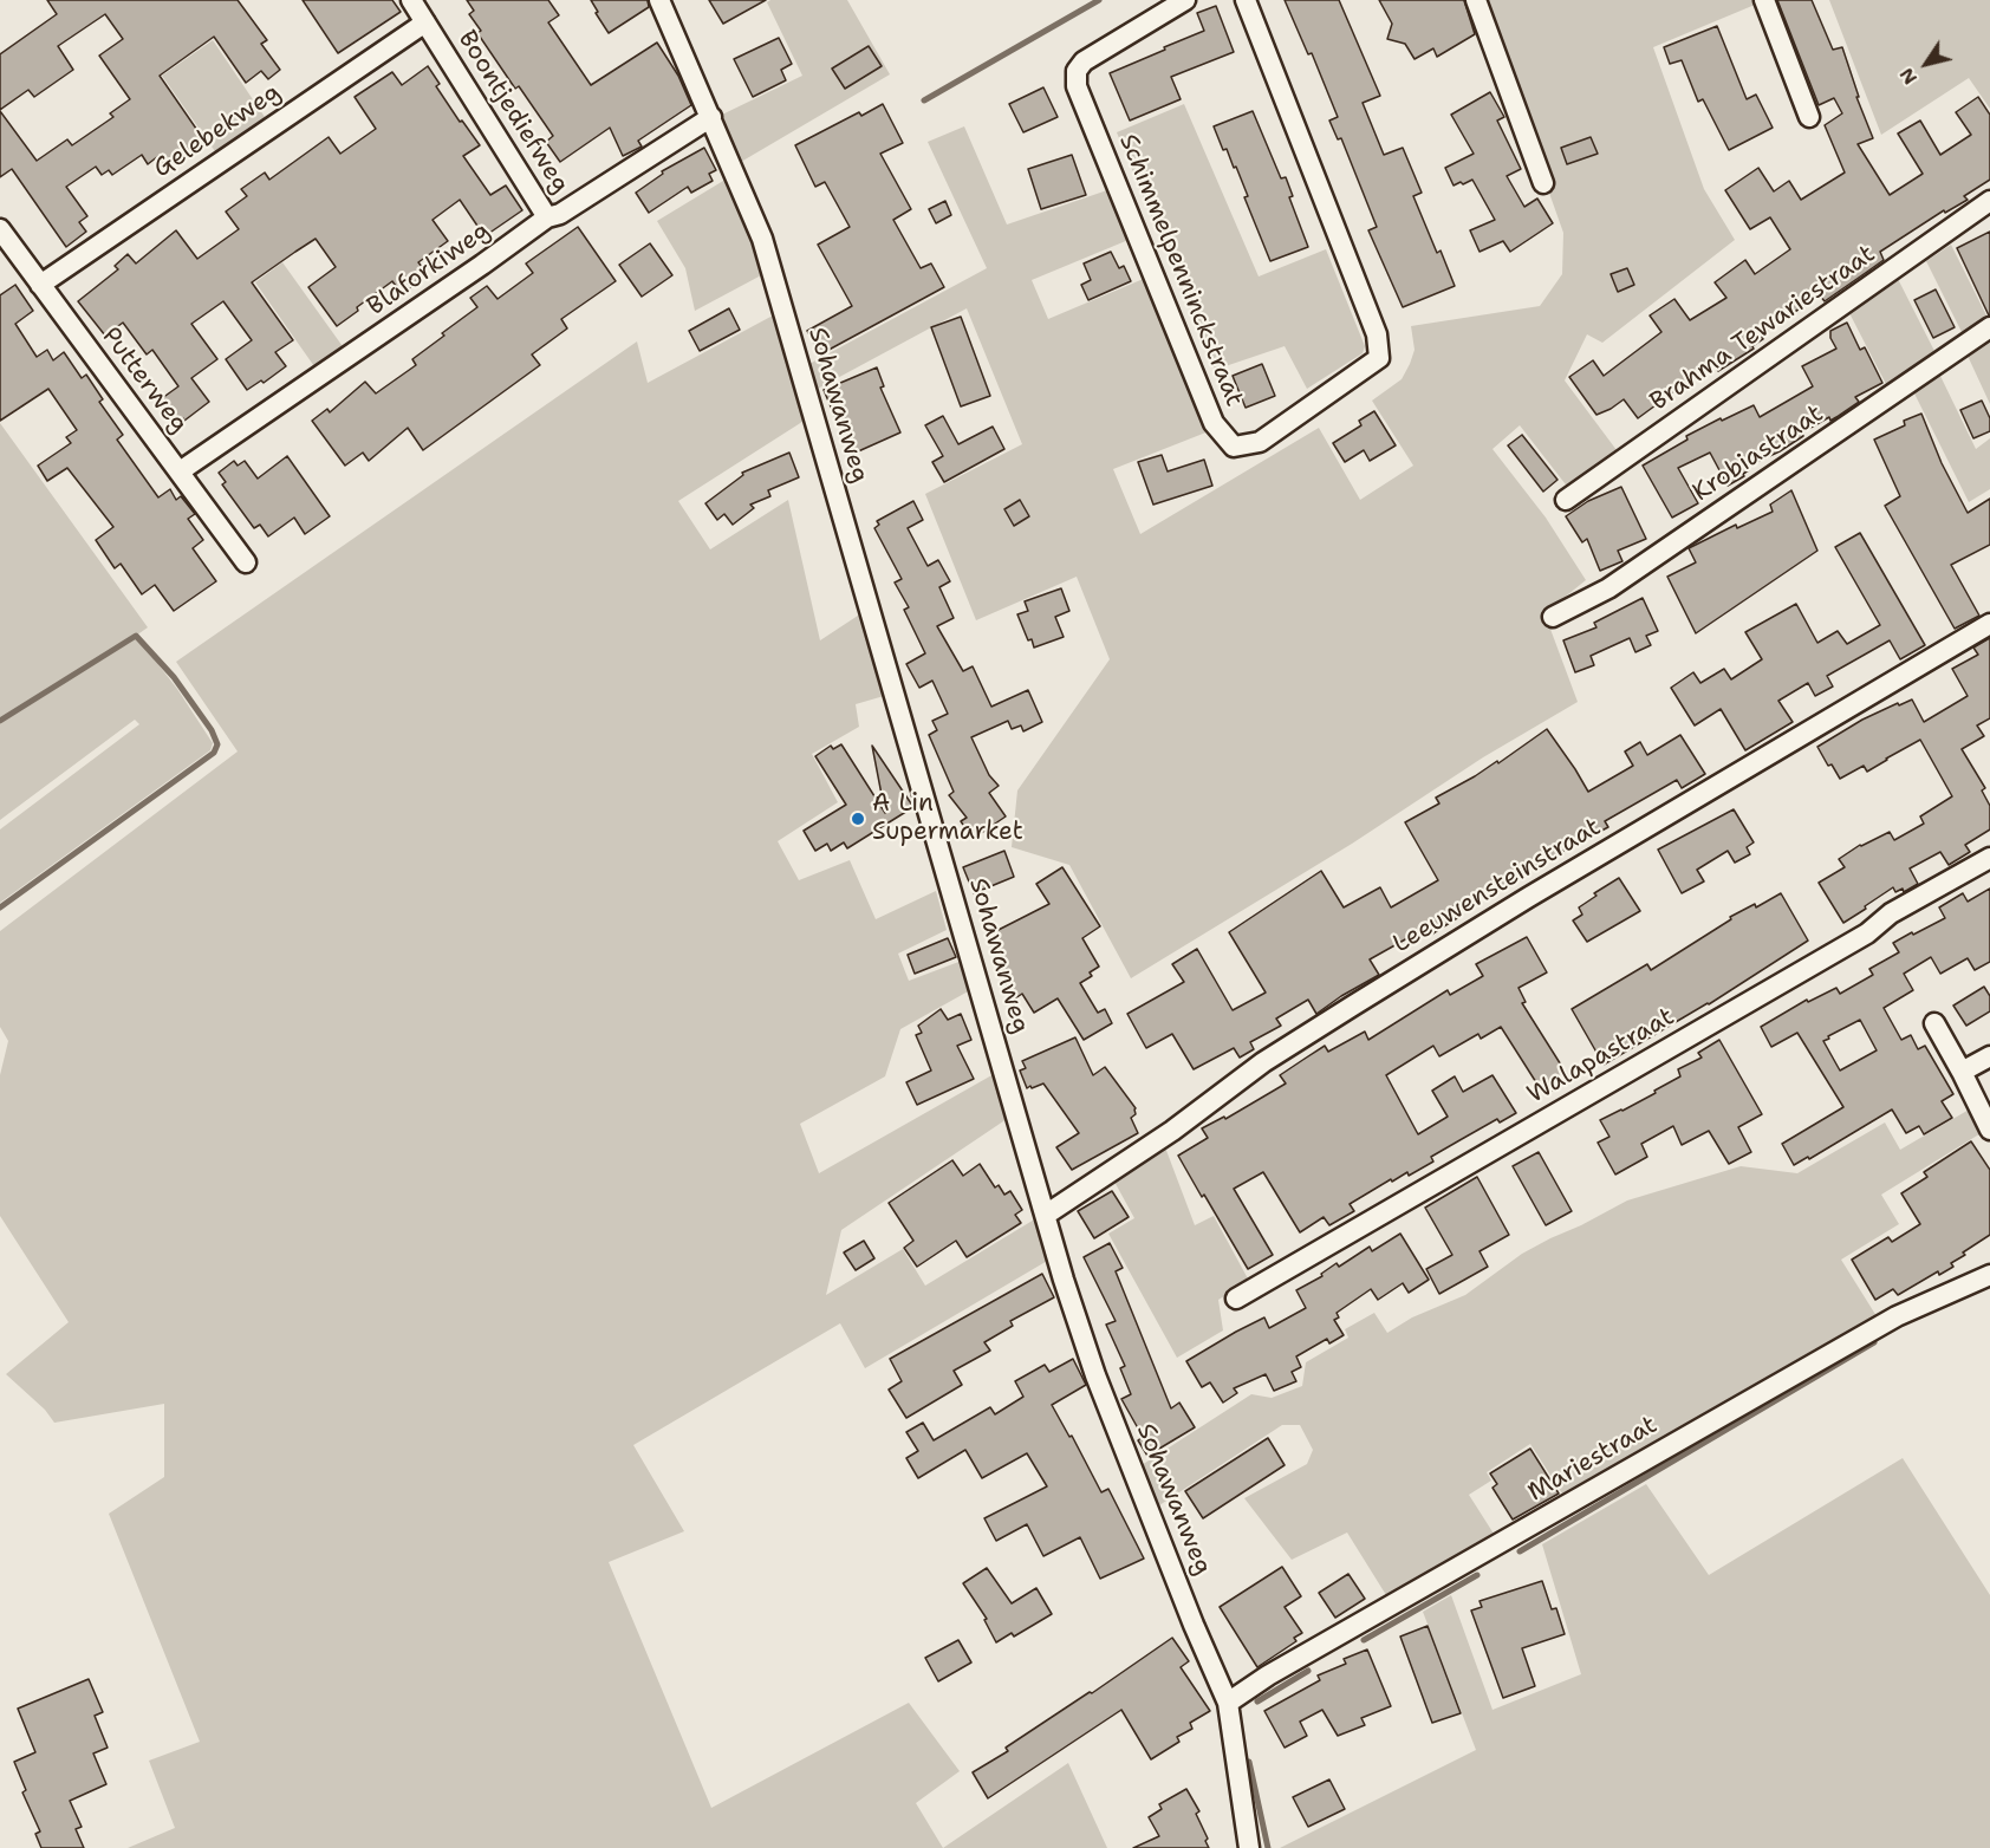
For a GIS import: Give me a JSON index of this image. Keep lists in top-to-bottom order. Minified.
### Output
{"streets":{"street":["Boontjediefweg","Gelebekweg","Blaforkiweg","Schimmelpenninckstraat","Brahma Tewariestraat","Putterweg","Sohawanweg","Krobiastraat","Leeuwensteinstraat","Walapastraat","Mariestraat"]},"crossings":[["Boontjediefweg","Gelebekweg"],["Boontjediefweg","Blaforkiweg"],["Gelebekweg","Putterweg"],["Blaforkiweg","Putterweg"],["Blaforkiweg","Sohawanweg"],["Sohawanweg","Leeuwensteinstraat"],["Sohawanweg","Mariestraat"]],"places":["A Lin Supermarket"],"north":"bottom left"}
